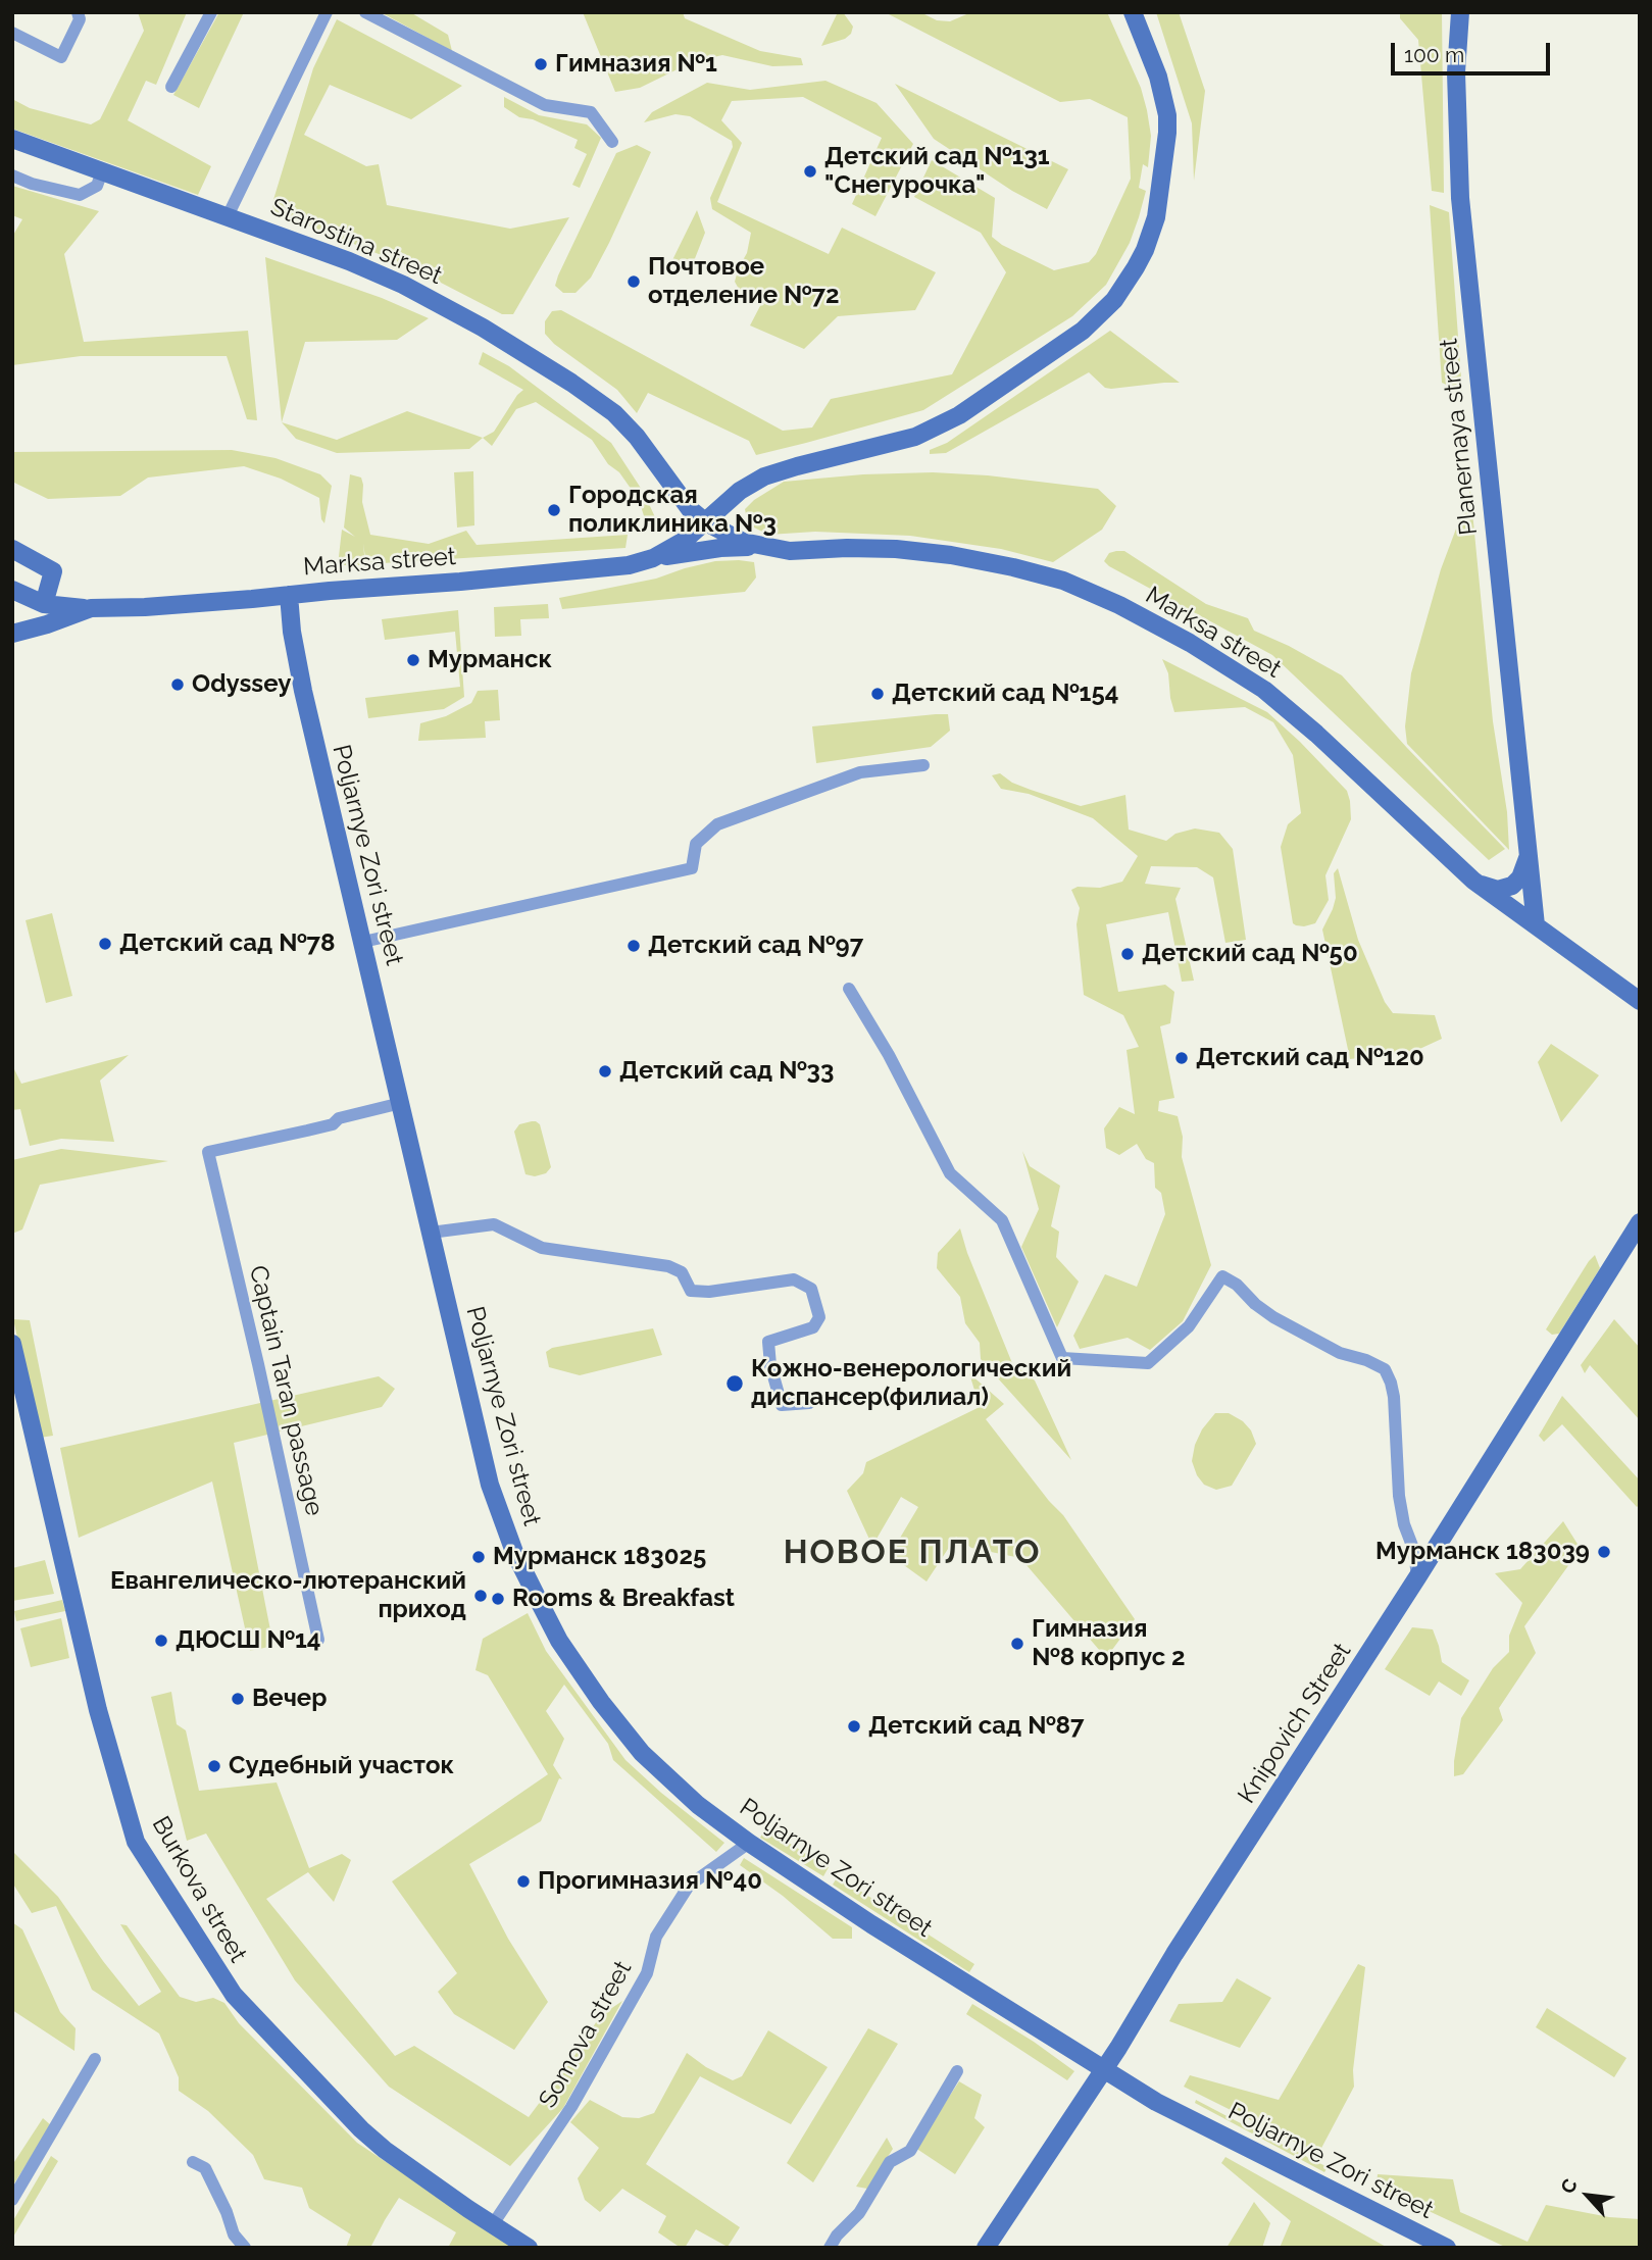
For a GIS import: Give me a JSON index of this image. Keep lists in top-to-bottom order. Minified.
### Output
{"streets":{"main road":["Starostina street","Planernaya street","Marksa street","Poljarnye Zori street","Knipovich Street","Burkova street"],"street":["Captain Taran passage","Somova street"]},"crossings":[["Starostina street","Marksa street"],["Planernaya street","Marksa street"],["Marksa street","Poljarnye Zori street"],["Poljarnye Zori street","Captain Taran passage"],["Poljarnye Zori street","Knipovich Street"],["Poljarnye Zori street","Somova street"],["Burkova street","Somova street"]],"districts":["НОВОЕ ПЛАТО"],"places":["Гимназия №1","Детский сад №131 \"Снегурочка\"","Почтовое отделение №72","Городская поликлиника №3","Мурманск","Odyssey","Детский сад №154","Детский сад №78","Детский сад №97","Детский сад №50","Детский сад №120","Детский сад №33","Кожно-венерологический диспансер(филиал)","Мурманск 183039","Мурманск 183025","Евангелическо-лютеранский приход","Rooms & Breakfast","ДЮСШ №14","Гимназия №8 корпус 2","Вечер","Детский сад №87","Судебный участок","Прогимназия №40"],"scale_bar":"100 m","north":"top left"}
